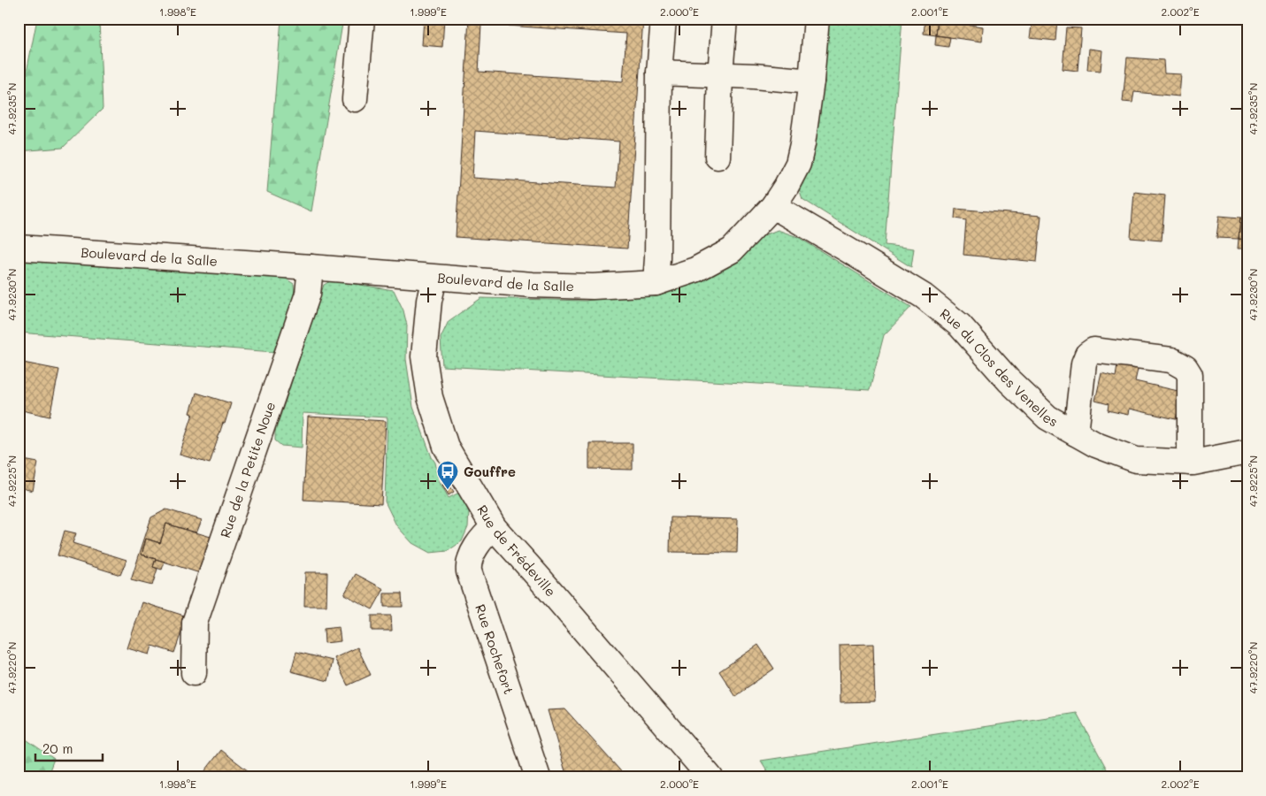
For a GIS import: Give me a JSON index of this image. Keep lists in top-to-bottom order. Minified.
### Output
{"streets":{"street":["Boulevard de la Salle","Rue du Clos des Venelles","Rue de la Petite Noue","Rue de Frédeville","Rue Rochefort"]},"crossings":[["Boulevard de la Salle","Rue du Clos des Venelles"],["Boulevard de la Salle","Rue de la Petite Noue"],["Boulevard de la Salle","Rue de Frédeville"],["Rue de Frédeville","Rue Rochefort"]],"places":{"bus stop":["Gouffre"]},"scale_bar":"20 m","coordinates":["1.998°E","1.999°E","2.000°E","2.001°E","2.002°E","47.9235°N","47.9230°N","47.9225°N","47.9220°N"]}
